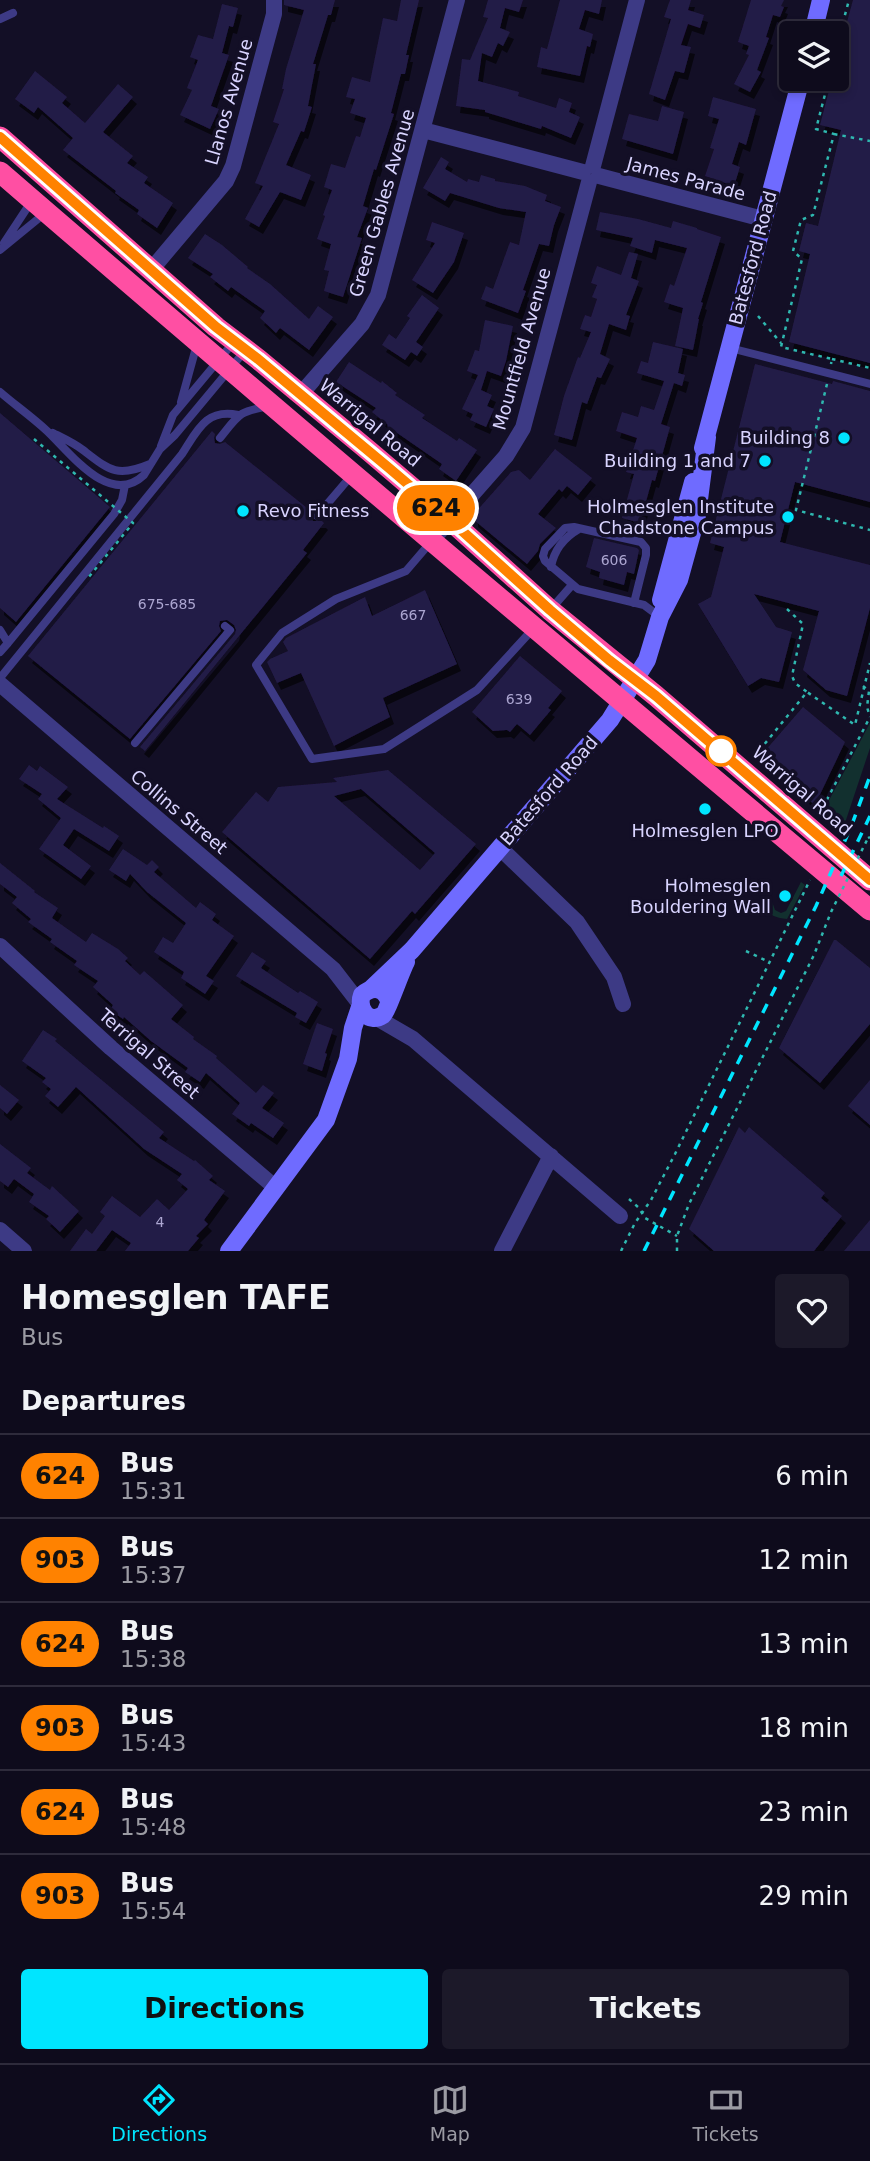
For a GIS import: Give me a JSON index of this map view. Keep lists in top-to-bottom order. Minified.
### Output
{"streets":{"highway":["Warrigal Road"],"street":["Llanos Avenue","James Parade","Green Gables Avenue","Batesford Road","Mountfield Avenue","Collins Street","Terrigal Street"]},"crossings":[["Llanos Avenue","Warrigal Road"],["James Parade","Green Gables Avenue"],["James Parade","Batesford Road"],["James Parade","Mountfield Avenue"],["Green Gables Avenue","Warrigal Road"],["Batesford Road","Warrigal Road"],["Batesford Road","Collins Street"],["Mountfield Avenue","Warrigal Road"]],"places":["Building 8","Building 1 and 7","Revo Fitness","Holmesglen Institute Chadstone Campus","Holmesglen LPO","Holmesglen Bouldering Wall"],"lines":["bus line 624"],"house_numbers":["606","675-685","667","639","4"],"page":{"on_map":"624","heading":[["Homesglen TAFE","Bus"],"Departures"],"list":[{"mark":"624","name":"Bus","note":"15:31","value":"6 min"},{"mark":"903","name":"Bus","note":"15:37","value":"12 min"},{"mark":"624","name":"Bus","note":"15:38","value":"13 min"},{"mark":"903","name":"Bus","note":"15:43","value":"18 min"},{"mark":"624","name":"Bus","note":"15:48","value":"23 min"},{"mark":"903","name":"Bus","note":"15:54","value":"29 min"}],"buttons":["Directions","Tickets"],"tabs":["Directions","Map","Tickets"]}}
